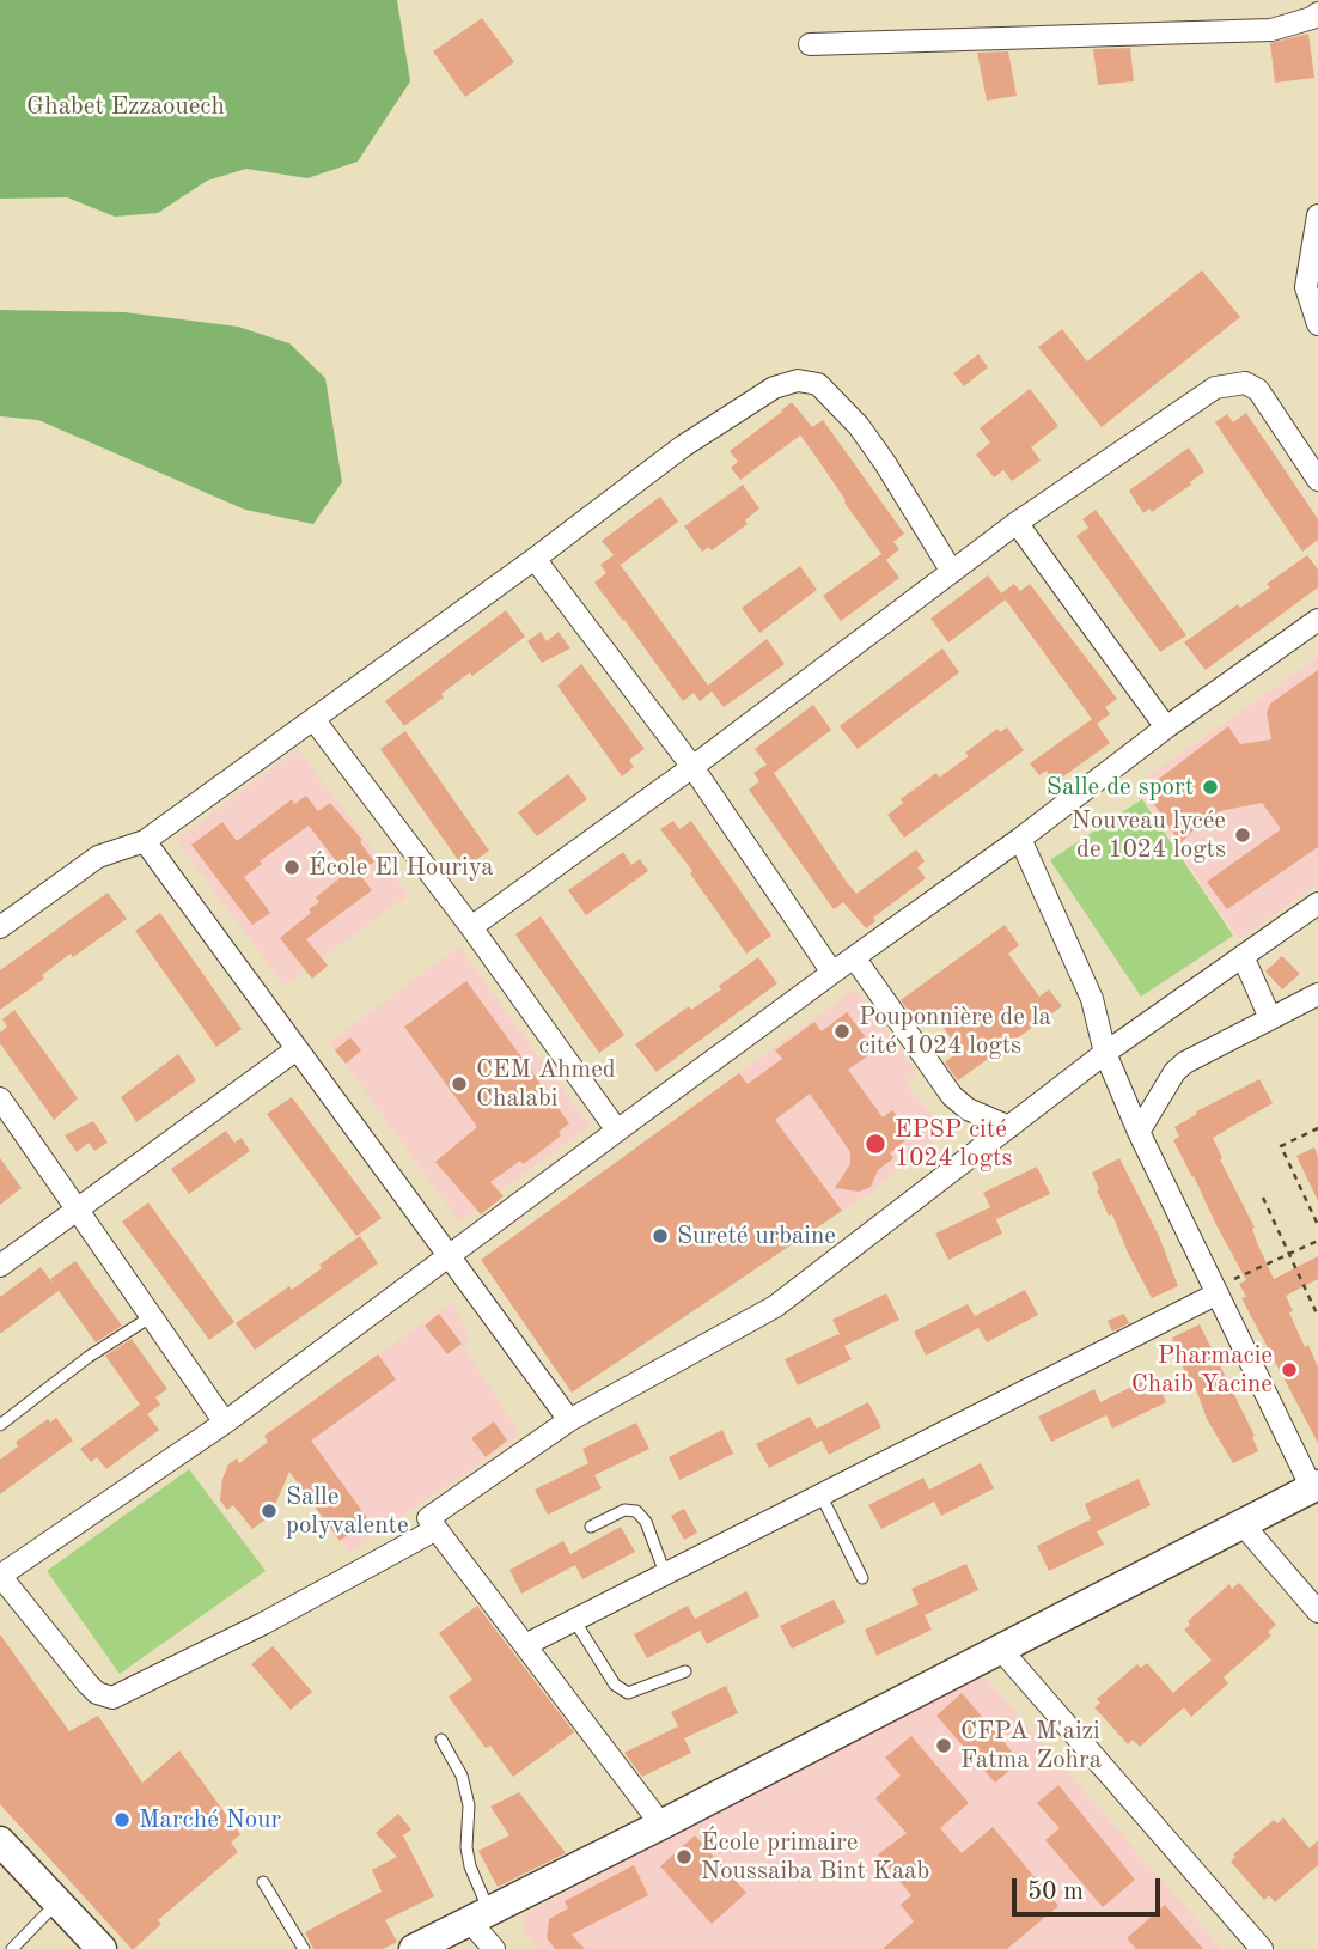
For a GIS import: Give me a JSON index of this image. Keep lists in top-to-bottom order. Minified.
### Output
{"parks":["Ghabet Ezzaouech"],"places":["Salle de sport","Nouveau lycée de 1024 logts","École El Houriya","Pouponnière de la cité 1024 logts","CEM Ahmed Chalabi","EPSP cité 1024 logts","Sureté urbaine","Pharmacie Chaib Yacine","Salle polyvalente","CFPA M'aizi Fatma Zohra","Marché Nour","École primaire Noussaiba Bint Kaab"],"scale_bar":"50 m"}
